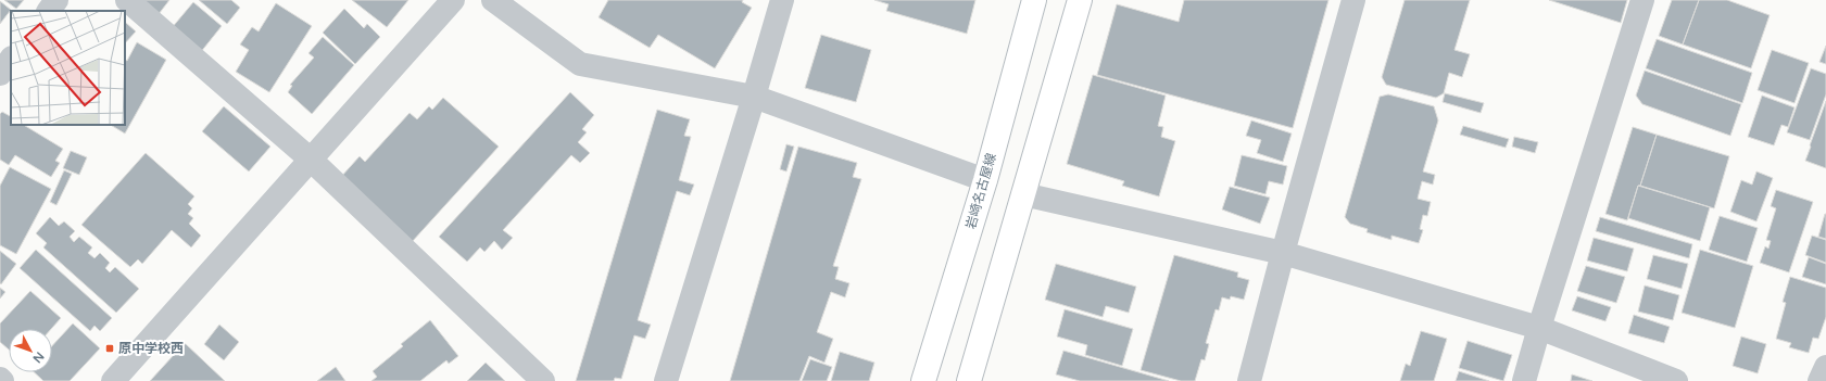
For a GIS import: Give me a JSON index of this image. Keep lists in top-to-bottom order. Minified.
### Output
{"streets":{"main road":["岩崎名古屋線"]},"places":{"transit":["原中学校西"]},"north":"bottom right"}
